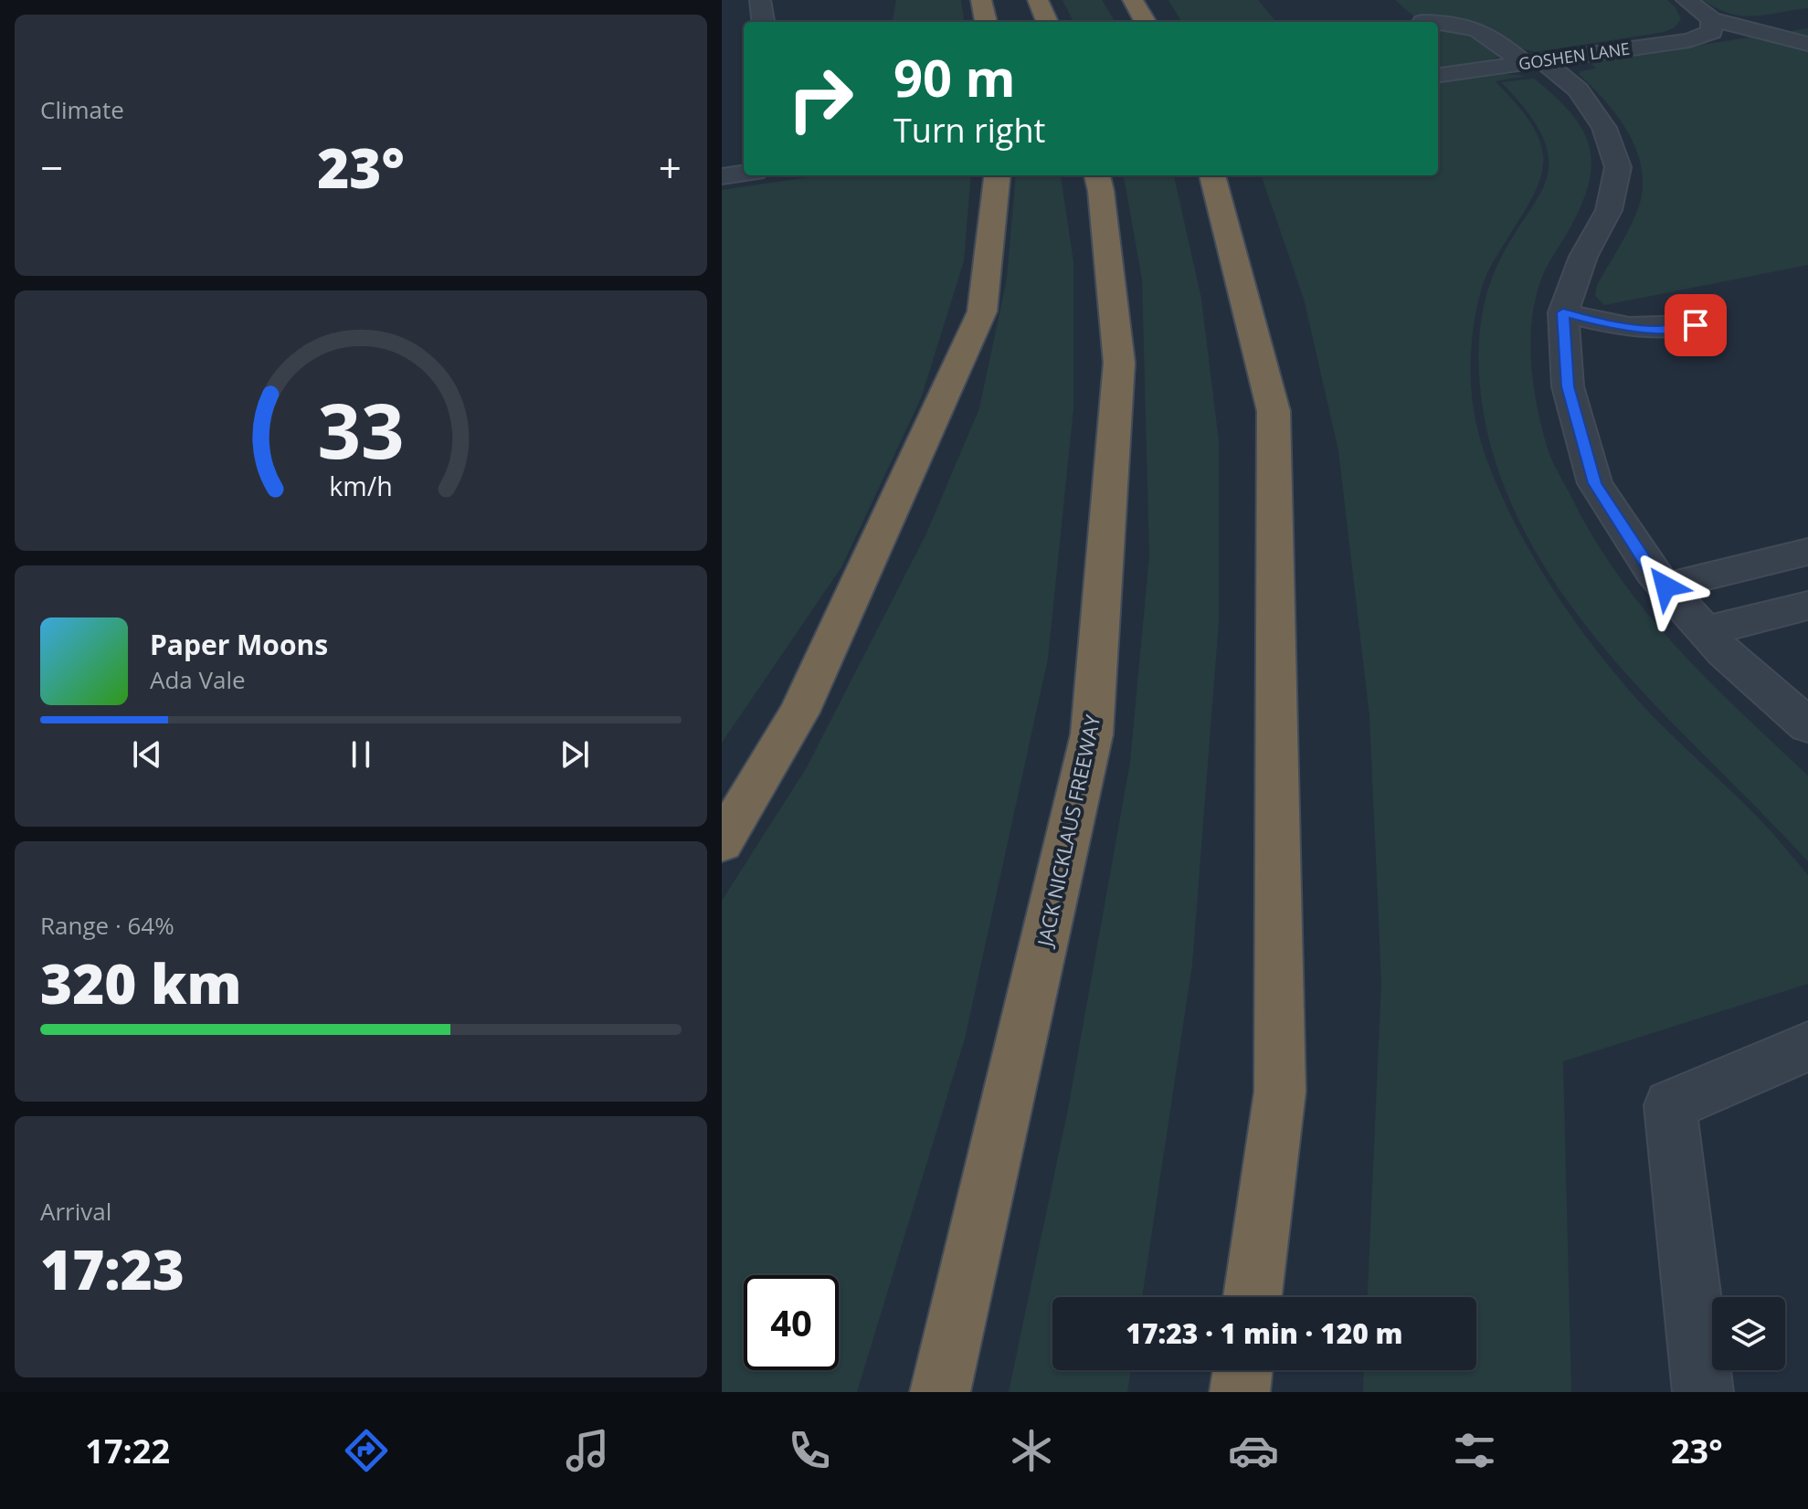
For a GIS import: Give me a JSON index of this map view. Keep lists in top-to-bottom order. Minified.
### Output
{"streets":{"highway":["JACK NICKLAUS FREEWAY"],"street":["GOSHEN LANE"]},"page":{"tile":["Climate",["Range · 64%","320 km"],["Arrival","17:23"]],"turn":["90 m","Turn right"],"heat":["−","23°","+"],"song":["Paper Moons","Ada Vale"],"limit":"40","trip":"17:23 · 1 min · 120 m","tabs":["17:22","23°"],"gauge":["33","km/h"]}}
